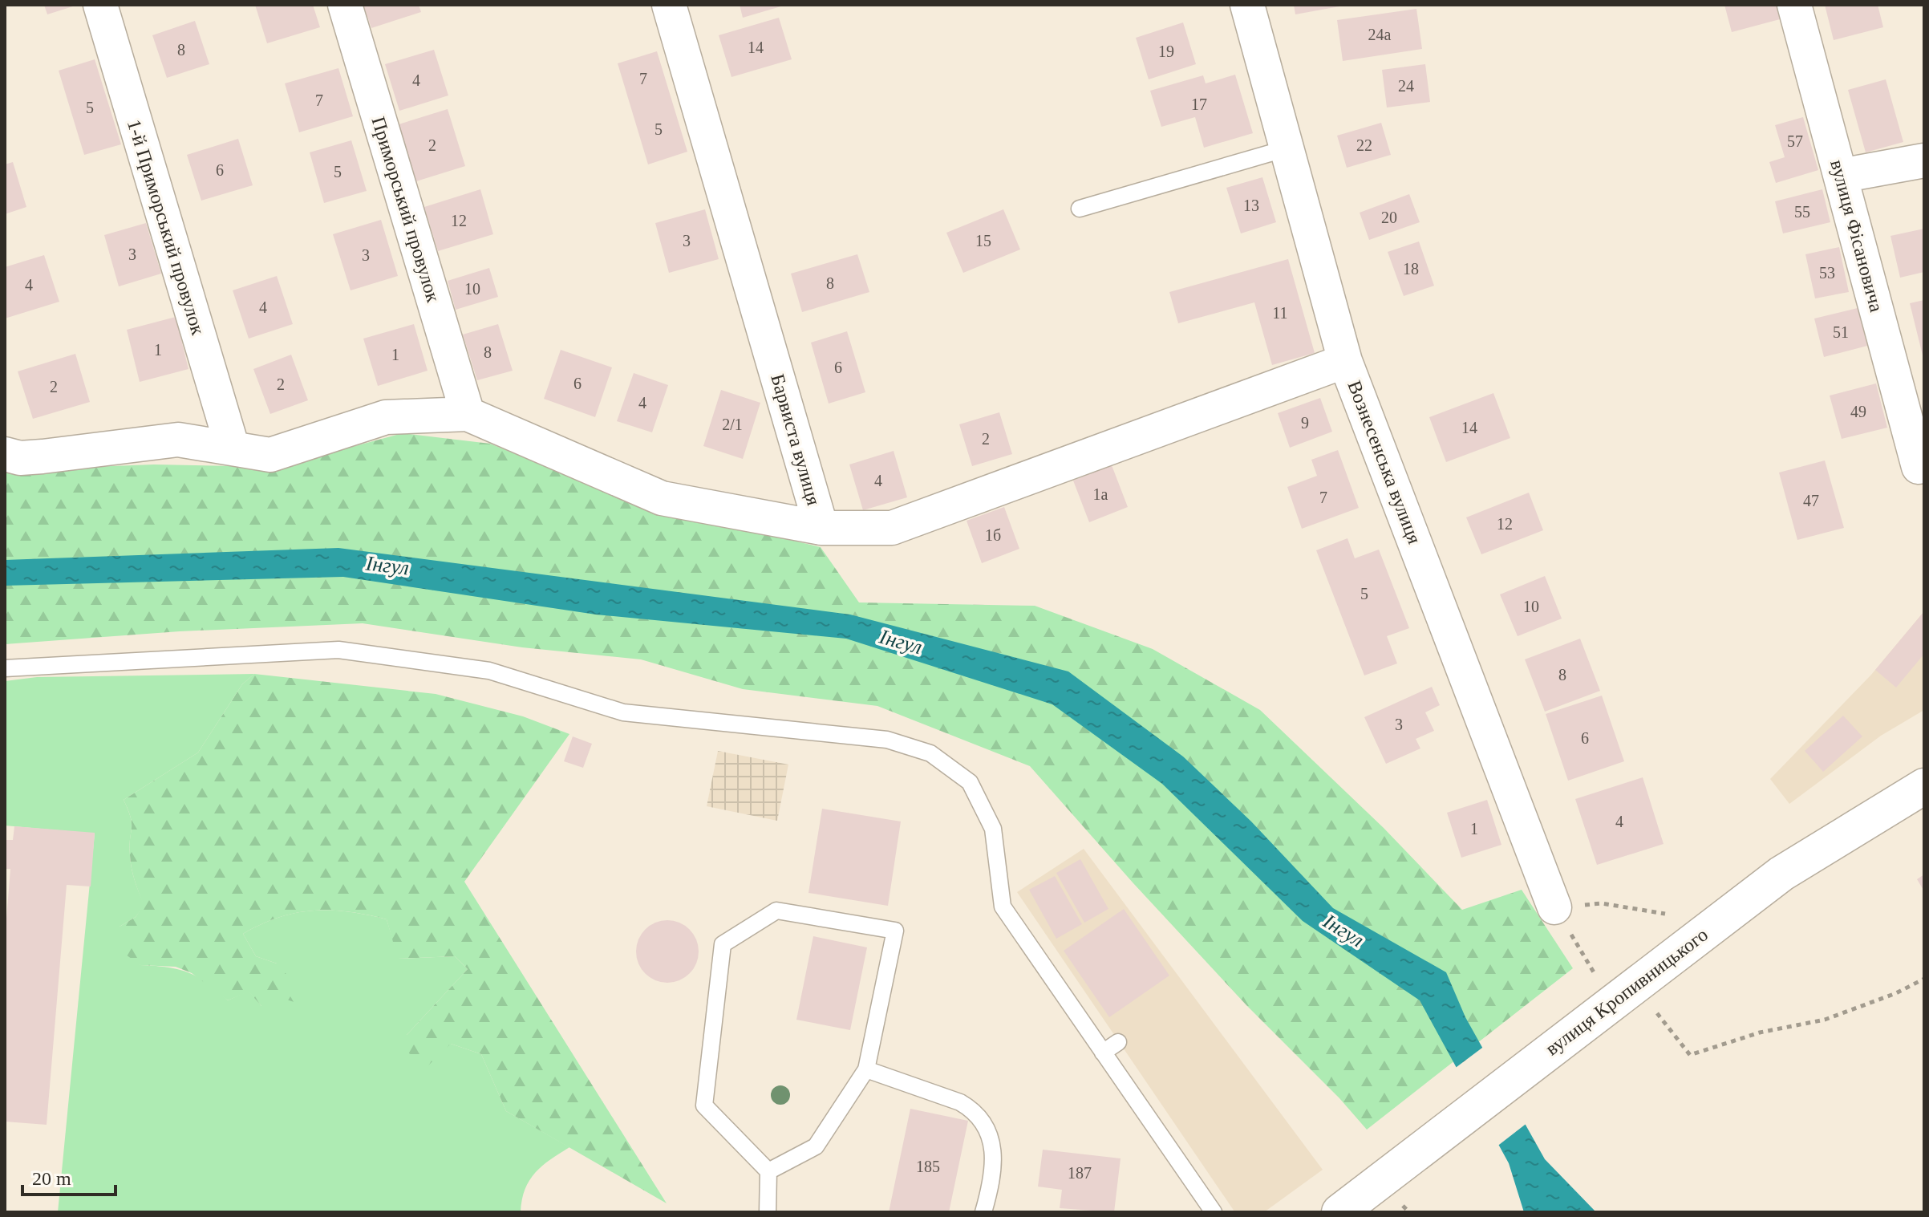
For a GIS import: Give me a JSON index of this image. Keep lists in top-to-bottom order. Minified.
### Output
{"streets":{"main road":["вулиця Кропивницького"],"street":["Приморський провулок","1-й Приморський провулок","вулиця Фісановича","Барвиста вулиця","Вознесенська вулиця"]},"crossings":[["Барвиста вулиця","Вознесенська вулиця"]],"water":["Інгул"],"house_numbers":["24а","14","8","19","7","4","24","7","17","5","5","57","2","22","6","5","13","55","20","12","3","15","3","3","18","53","8","4","10","4","11","51","1","8","1","6","6","2","2","4","49","9","2/1","14","2","4","1а","7","47","12","1б","5","10","8","3","6","4","1","185","187"],"scale_bar":"20 m"}
